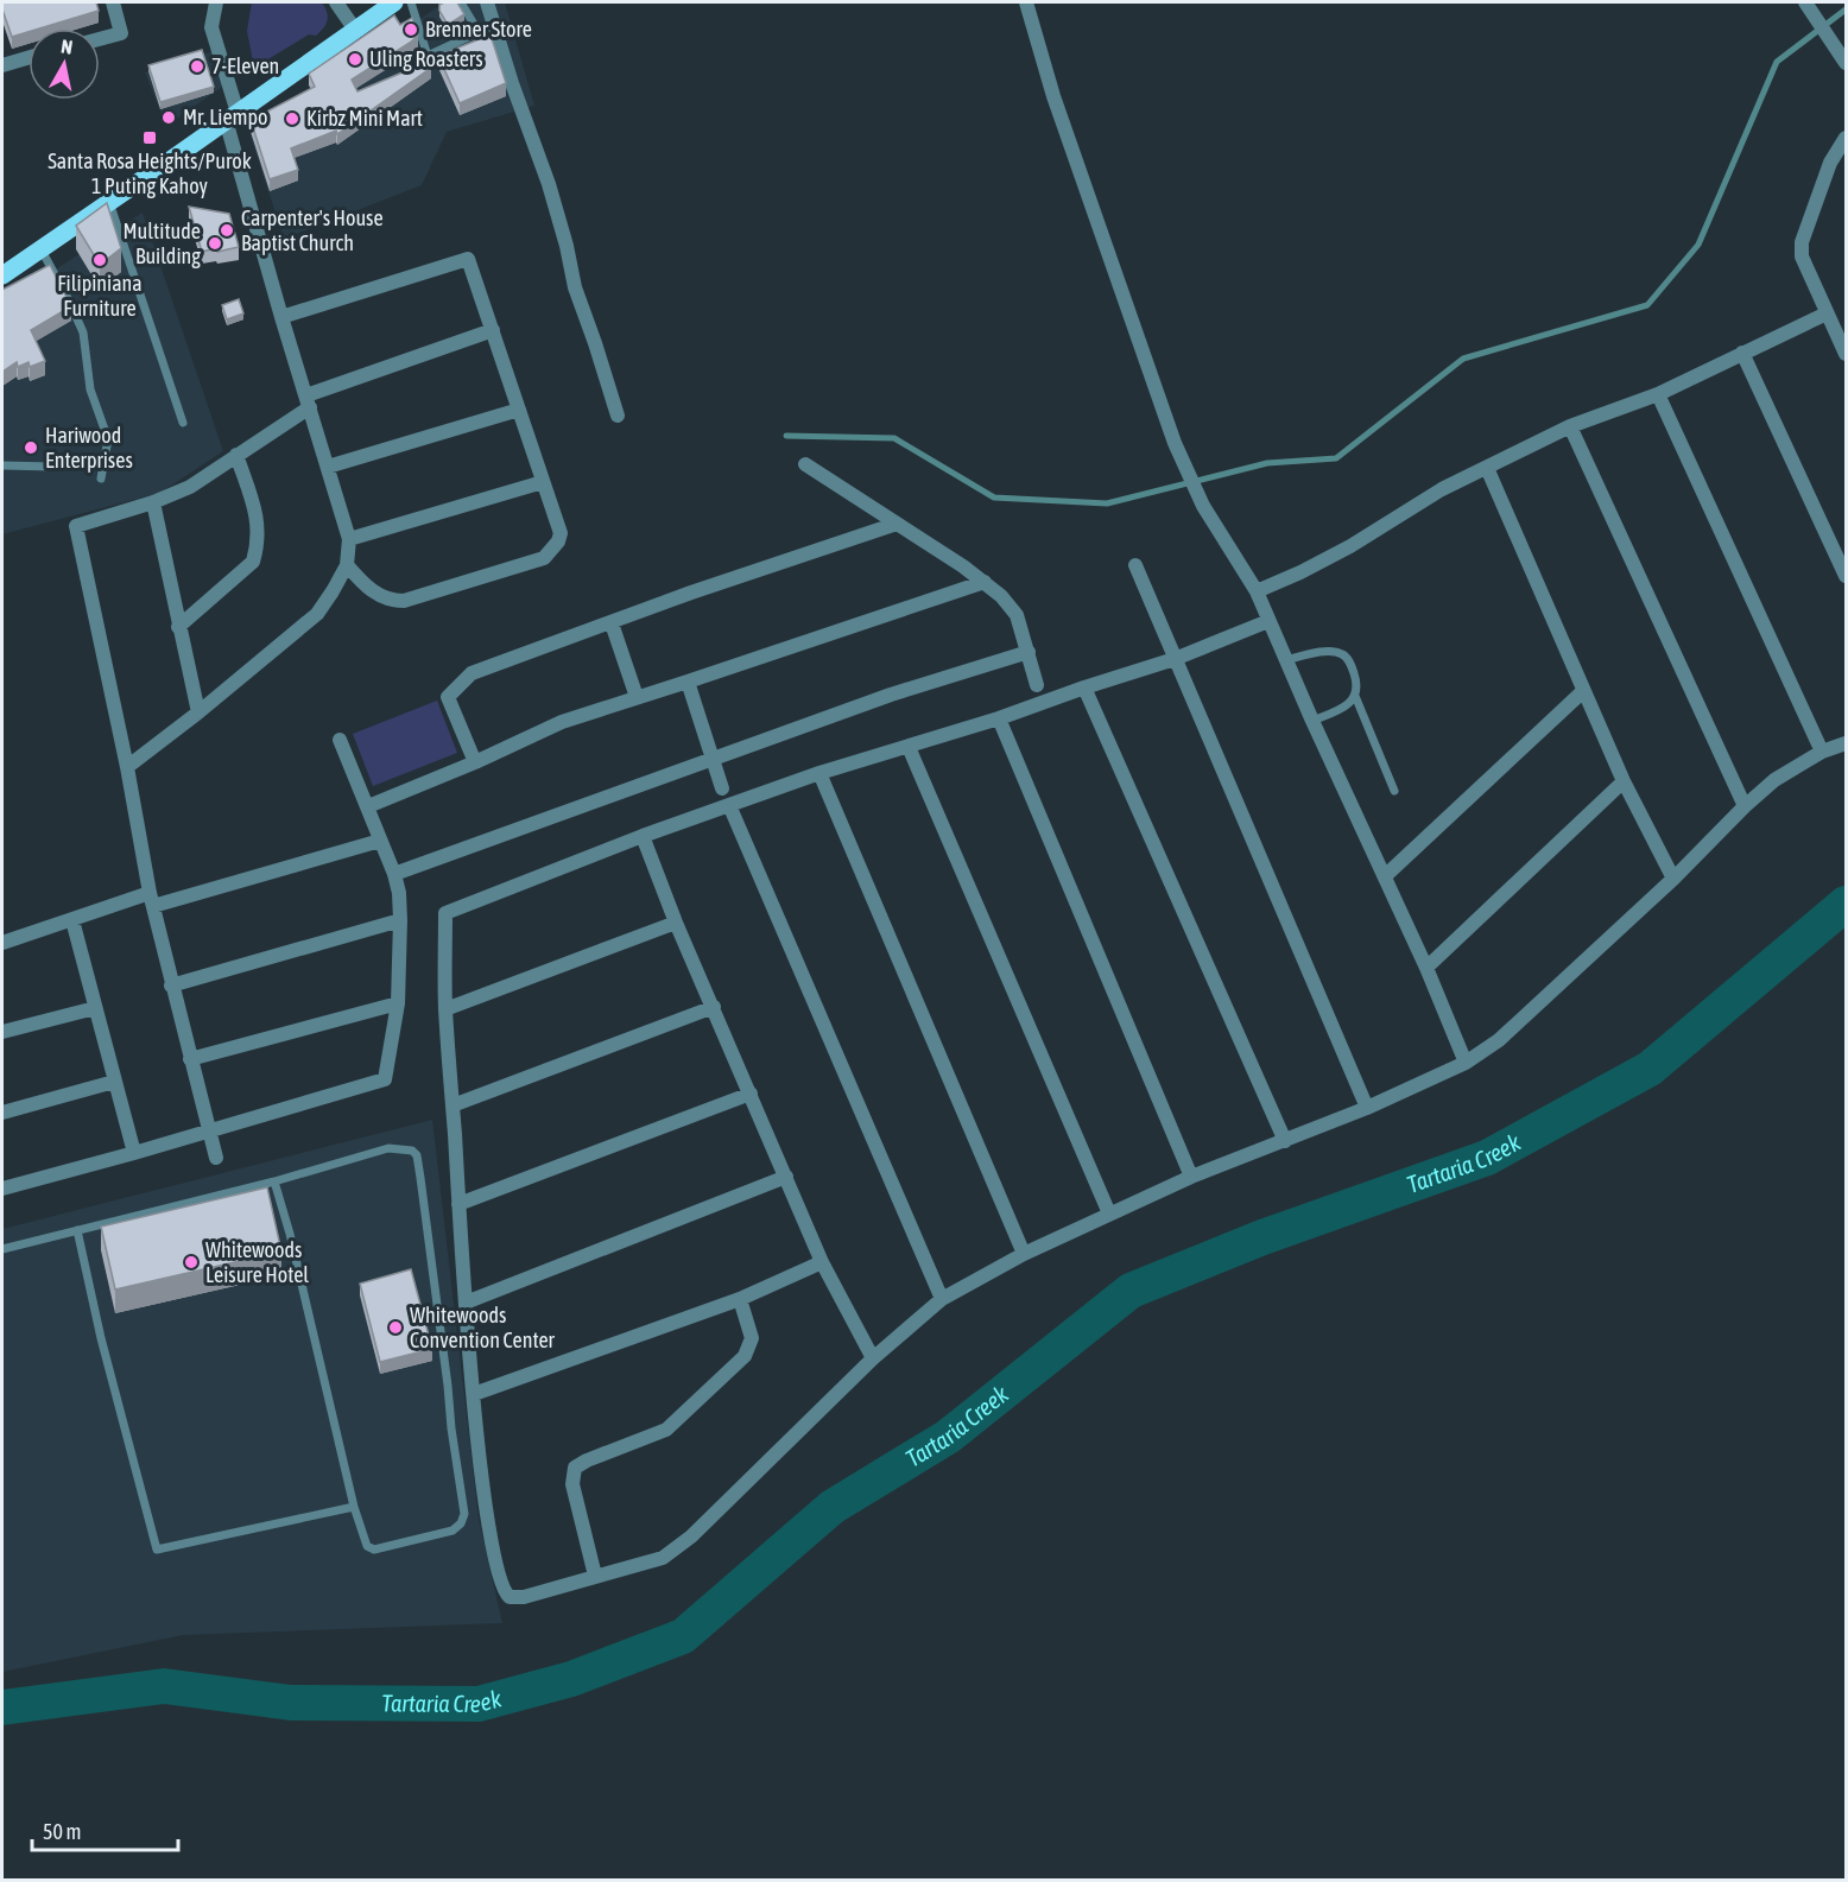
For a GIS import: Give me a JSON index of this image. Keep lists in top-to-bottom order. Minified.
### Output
{"water":["Tartaria Creek"],"places":{"other":["Brenner Store","Uling Roasters","7-Eleven","Mr. Liempo","Kirbz Mini Mart","Carpenter's House Baptist Church","Multitude Building","Filipiniana Furniture","Hariwood Enterprises","Whitewoods Leisure Hotel","Whitewoods Convention Center"],"transit":["Santa Rosa Heights/Purok 1 Puting Kahoy"]},"scale_bar":"50 m","north":"top"}
